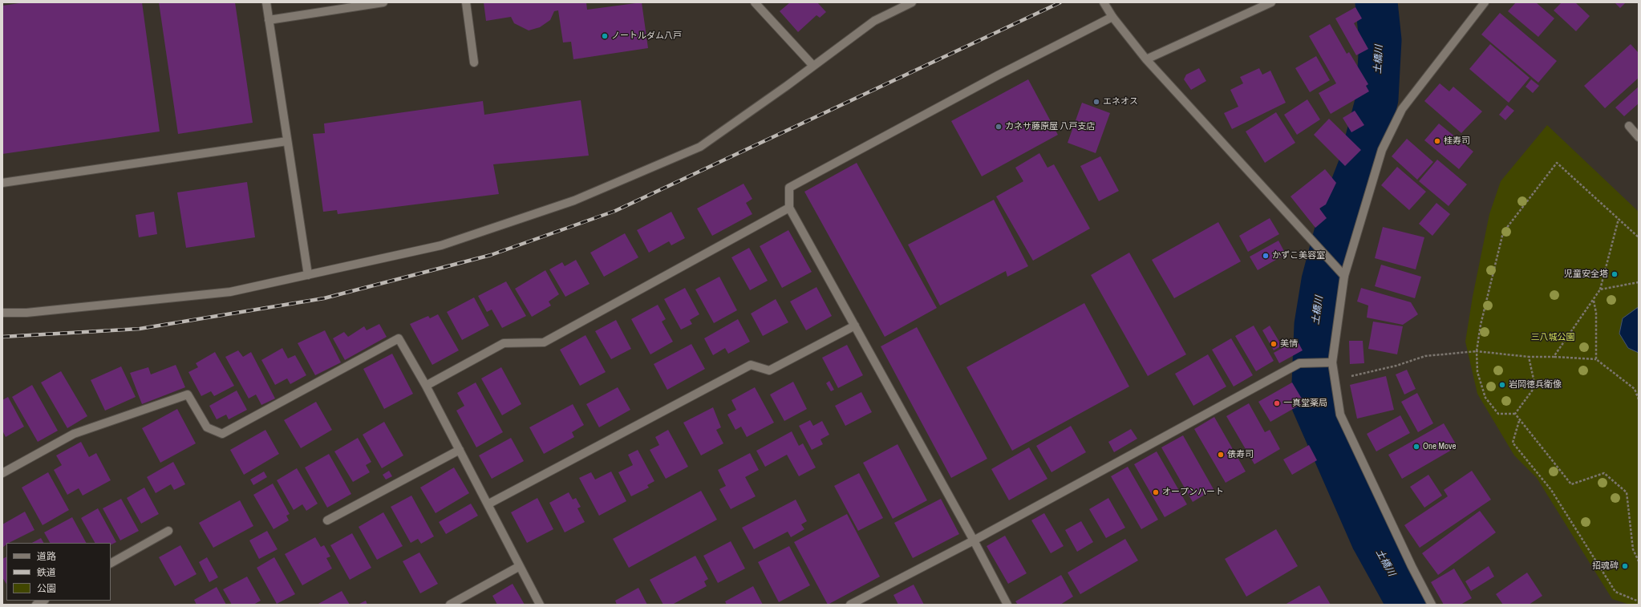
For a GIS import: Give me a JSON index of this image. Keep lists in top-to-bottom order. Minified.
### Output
{"water":["土橋川"],"parks":["三八城公園"],"places":["ノートルダム八戸","エネオス","カネサ藤原屋 八戸支店","桂寿司","かずこ美容室","児童安全塔","美情","岩岡徳兵衛像","一真堂薬局","One Move","俵寿司","オープンハート","招魂碑"],"legend":["道路","鉄道","公園"]}
